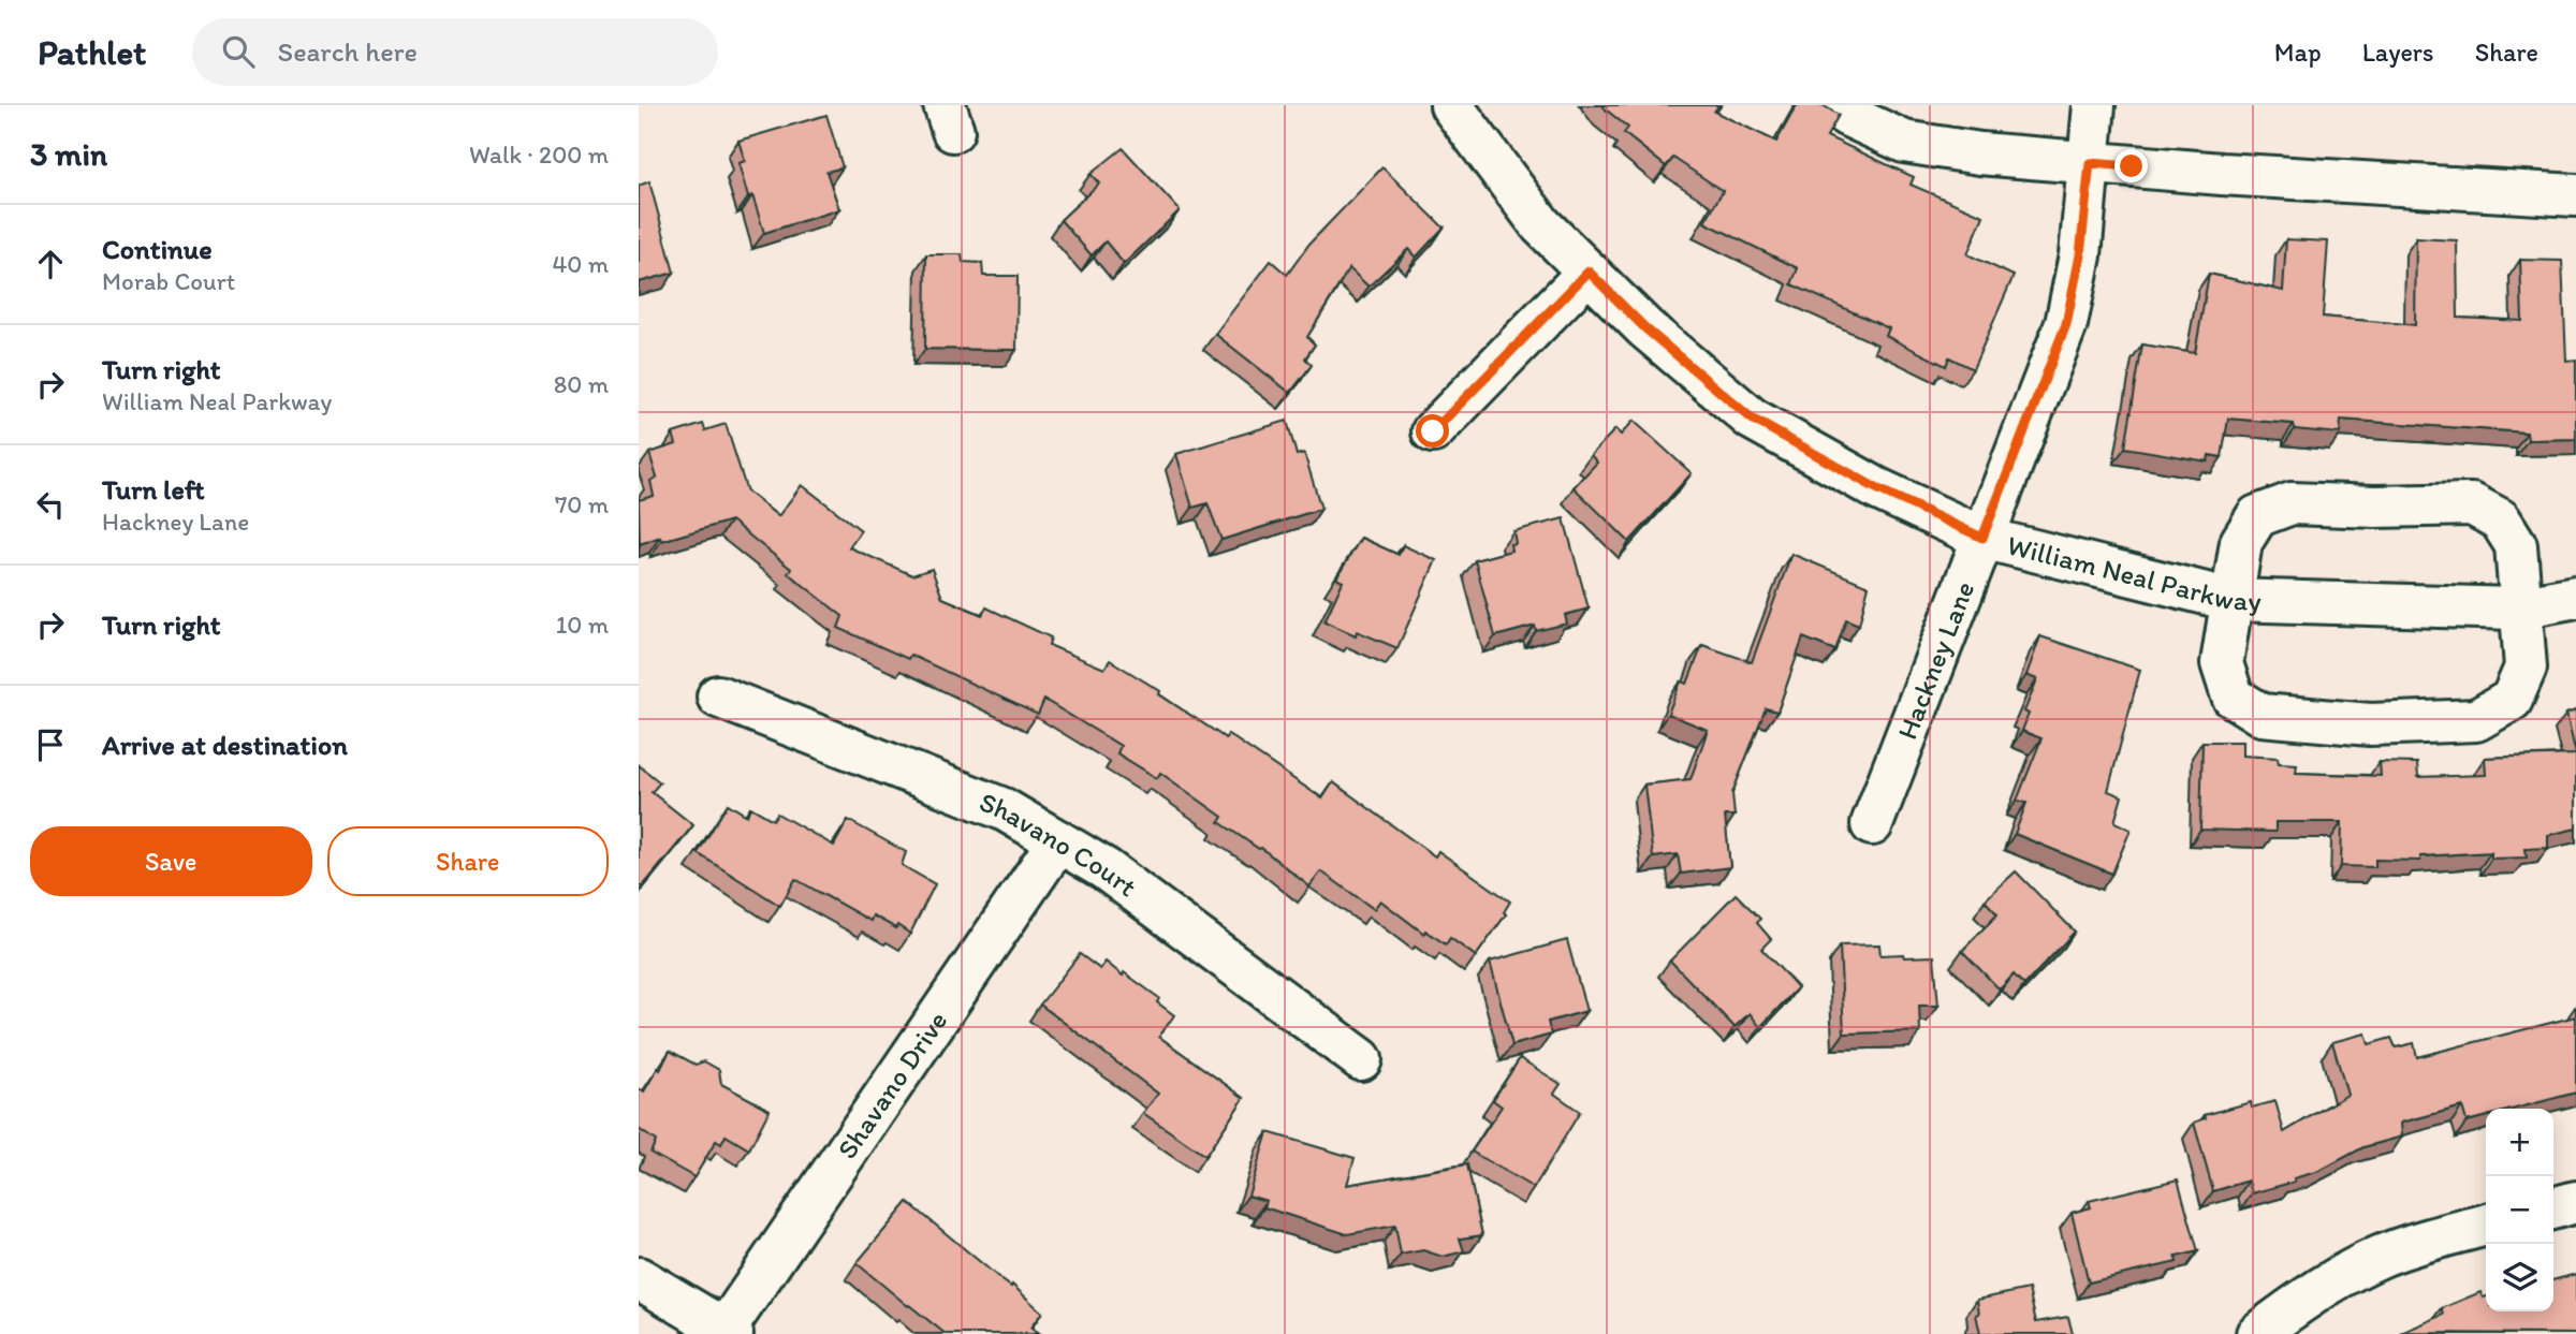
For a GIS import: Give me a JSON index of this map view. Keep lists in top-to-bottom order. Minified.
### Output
{"streets":{"street":["William Neal Parkway","Hackney Lane","Shavano Court","Shavano Drive"]},"crossings":[["William Neal Parkway","Hackney Lane"],["Shavano Court","Shavano Drive"]],"page":{"header":"Pathlet","search":"Search here","nav":["Map","Layers","Share"],"heading":["3 min","Walk · 200 m"],"list":[["Continue","Morab Court","40 m"],["Turn right","William Neal Parkway","80 m"],["Turn left","Hackney Lane","70 m"],["Turn right","10 m"],"Arrive at destination"],"buttons":["Save","Share"],"map_buttons":["+","−"]}}
